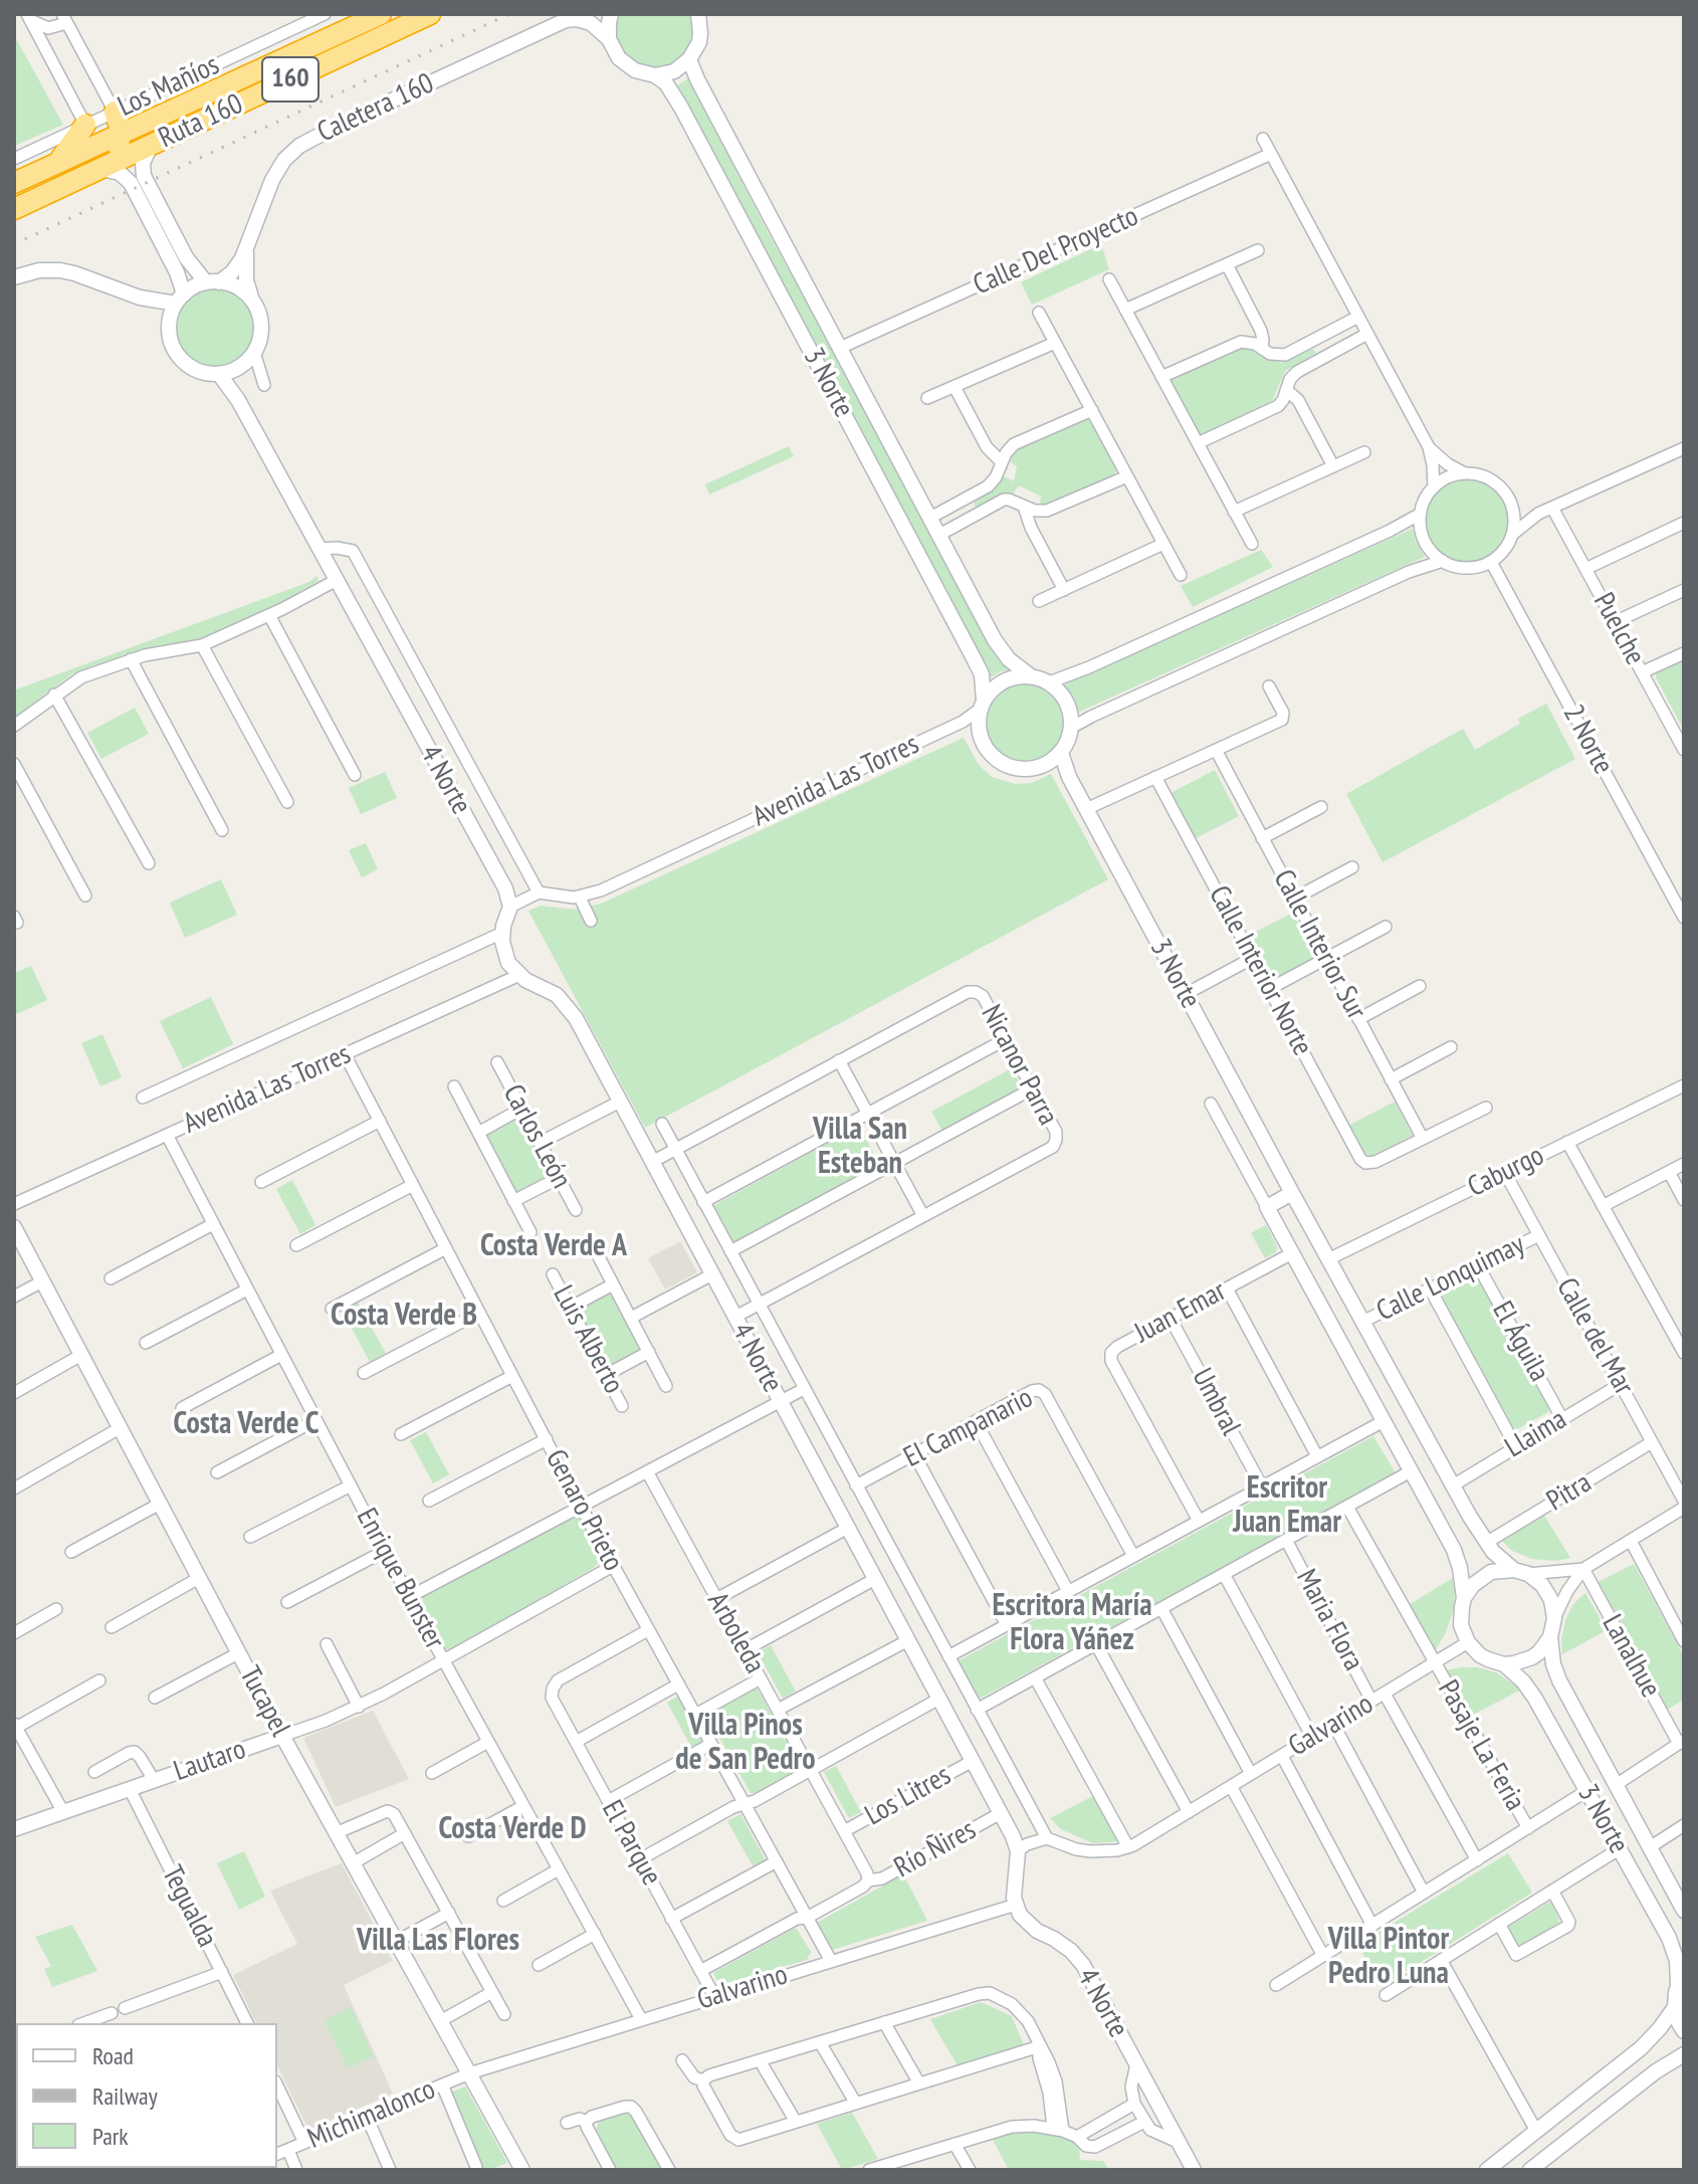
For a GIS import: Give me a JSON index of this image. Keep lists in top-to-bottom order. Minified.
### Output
{"streets":{"highway":["160","Ruta 160"],"street":["Los Mañíos","Caletera 160","Calle Del Proyecto","3 Norte","Puelche","2 Norte","4 Norte","Avenida Las Torres","Calle Interior Sur","Calle Interior Norte","Nicanor Parra","Carlos León","Caburgo","Calle Lonquimay","Juan Emar","Calle del Mar","Luis Alberto","El Águila","Umbral","El Campanario","Llaima","Pitra","Genaro Prieto","Enrique Bunster","Maria Flora","Arboleda","Lanalhue","Tucapel","Galvarino","Pasaje La Feria","Lautaro","Los Litres","El Parque","Río Ñires","Tegualda","Michimalonco"]},"crossings":[["Caletera 160","3 Norte"],["Caletera 160","4 Norte"],["Calle Del Proyecto","3 Norte"],["3 Norte","Avenida Las Torres"],["3 Norte","Caburgo"],["3 Norte","Calle Lonquimay"],["3 Norte","Llaima"],["3 Norte","Pitra"],["3 Norte","Galvarino"],["4 Norte","Avenida Las Torres"],["4 Norte","Nicanor Parra"],["4 Norte","El Campanario"],["4 Norte","Galvarino"],["4 Norte","Los Litres"],["4 Norte","Río Ñires"],["Avenida Las Torres","Genaro Prieto"],["Avenida Las Torres","Enrique Bunster"],["Calle Interior Sur","Calle Interior Norte"],["Caburgo","Calle del Mar"],["Calle Lonquimay","Calle del Mar"],["Calle Lonquimay","El Águila"],["Juan Emar","Umbral"],["Calle del Mar","Llaima"],["Calle del Mar","Pitra"],["El Águila","Llaima"],["Genaro Prieto","Galvarino"],["Genaro Prieto","Lautaro"],["Genaro Prieto","El Parque"],["Genaro Prieto","Río Ñires"],["Enrique Bunster","Galvarino"],["Enrique Bunster","Lautaro"],["Maria Flora","Galvarino"],["Arboleda","Los Litres"],["Arboleda","Río Ñires"],["Tucapel","Galvarino"],["Tucapel","Lautaro"],["Tucapel","Michimalonco"],["Galvarino","Pasaje La Feria"],["Galvarino","El Parque"],["Galvarino","Michimalonco"],["Lautaro","Tegualda"],["El Parque","Río Ñires"]],"districts":["Villa San Esteban","Costa Verde A","Costa Verde B","Costa Verde C","Escritor Juan Emar","Escritora María Flora Yáñez","Villa Pinos de San Pedro","Costa Verde D","Villa Pintor Pedro Luna","Villa Las Flores"],"legend":["Road","Railway","Park"]}
